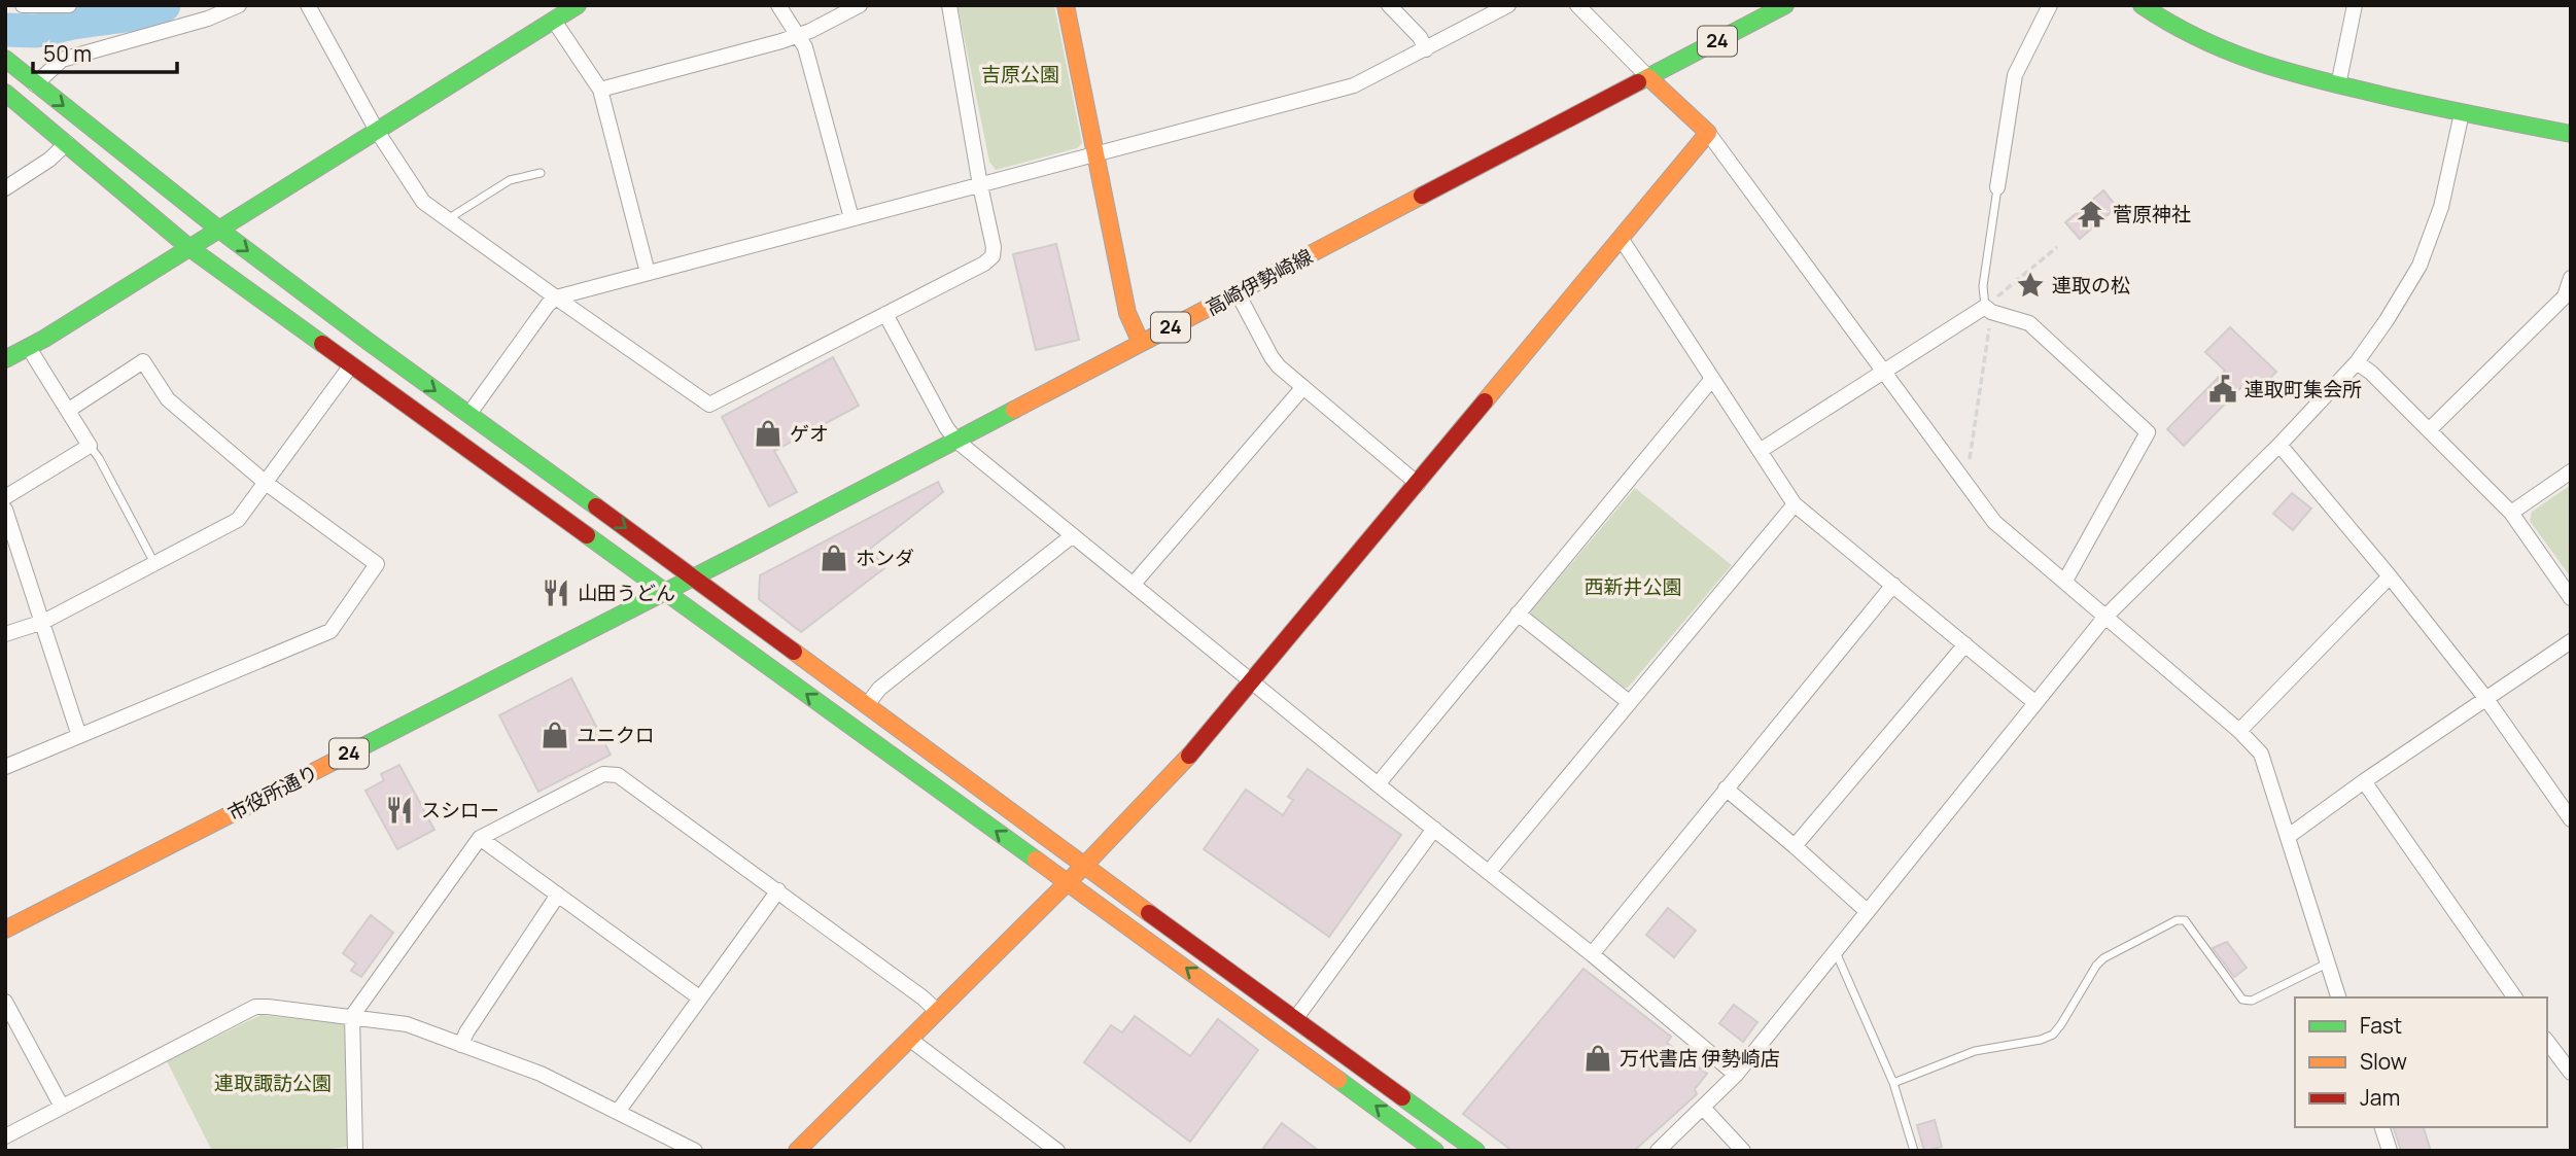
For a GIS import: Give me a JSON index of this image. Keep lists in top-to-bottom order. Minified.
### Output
{"streets":{"street":["24","高崎伊勢崎線","市役所通り"]},"crossings":[["高崎伊勢崎線","市役所通り"]],"parks":["吉原公園","西新井公園","連取諏訪公園"],"places":{"temple":["菅原神社"],"place":["連取の松"],"public building":["連取町集会所"],"shop":["ゲオ","ホンダ","ユニクロ","万代書店 伊勢崎店"],"restaurant":["山田うどん","スシロー"]},"legend":["Fast","Slow","Jam"],"scale_bar":"50 m"}
